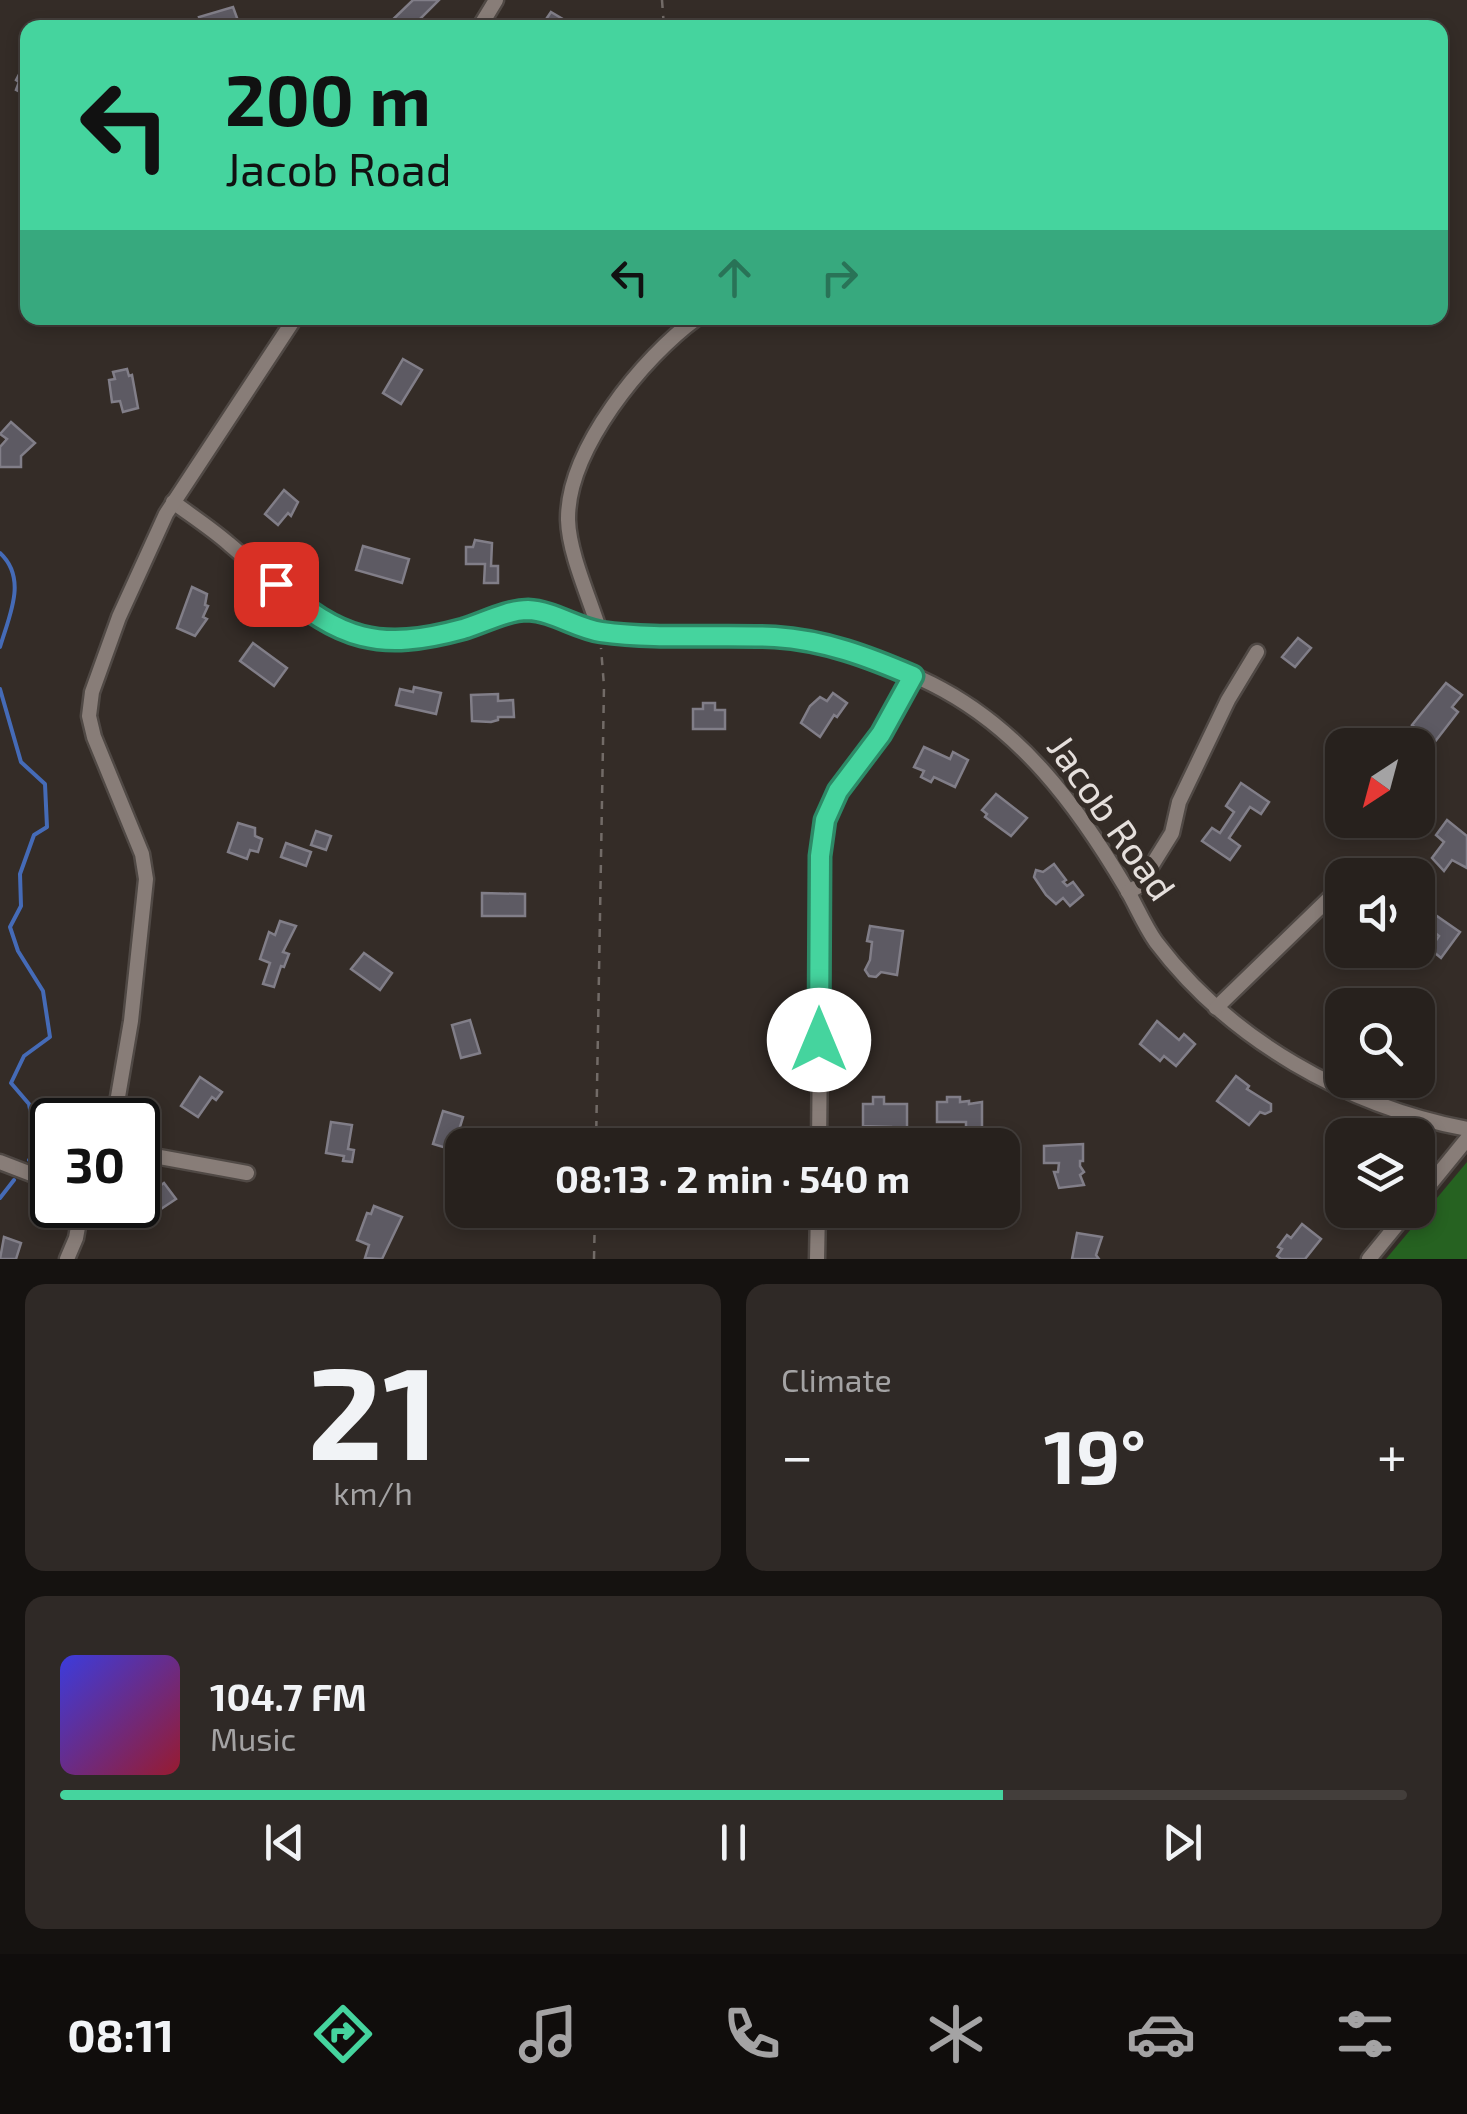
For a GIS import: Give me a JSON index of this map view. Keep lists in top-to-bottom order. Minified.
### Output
{"streets":{"street":["Jacob Road"]},"north":"bottom left","page":{"turn":["200 m","Jacob Road"],"limit":"30","trip":"08:13 · 2 min · 540 m","tile":[["21","km/h"],"Climate"],"heat":["−","19°","+"],"song":["104.7 FM","Music"],"tabs":"08:11"}}
